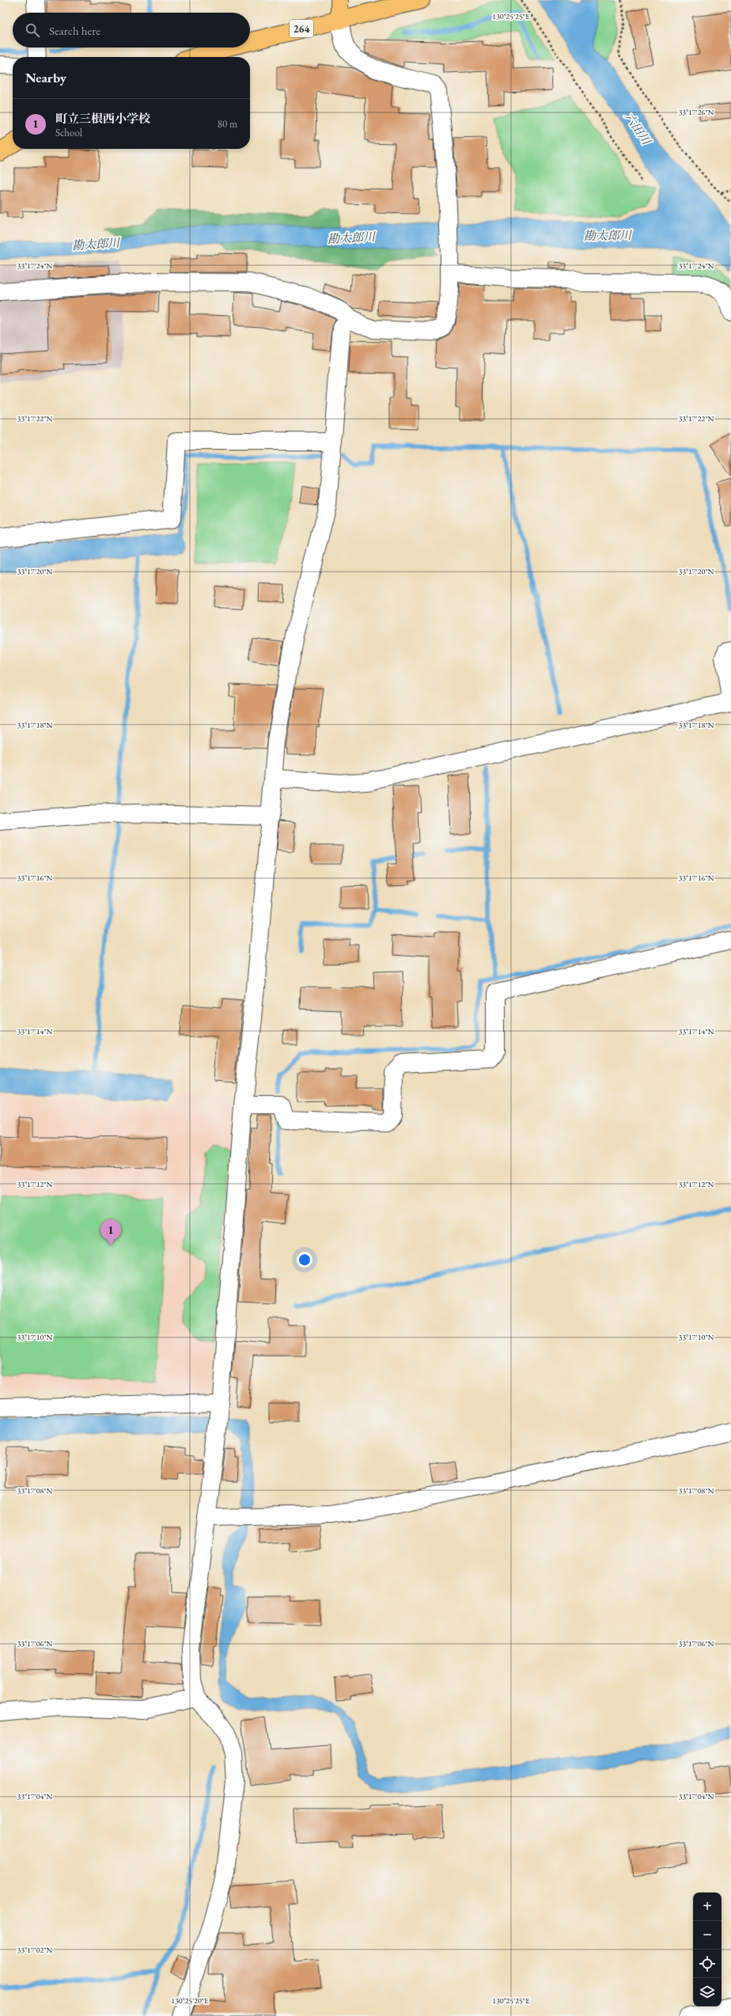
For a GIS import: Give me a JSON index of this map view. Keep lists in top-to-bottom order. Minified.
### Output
{"streets":{"main road":["264"]},"water":["六田川","勘太郎川"],"page":{"search":"Search here","heading":"Nearby","list":[{"mark":"1","name":"町立三根西小学校","note":"School","value":"80 m"}],"pins":"1","map_buttons":["+","−"]},"coordinates":["130°25'25\"E","33°17'26\"N","33°17'24\"N","33°17'22\"N","33°17'20\"N","33°17'18\"N","33°17'16\"N","33°17'14\"N","33°17'12\"N","33°17'10\"N","33°17'08\"N","33°17'06\"N","33°17'04\"N","33°17'02\"N","130°25'20\"E"]}
